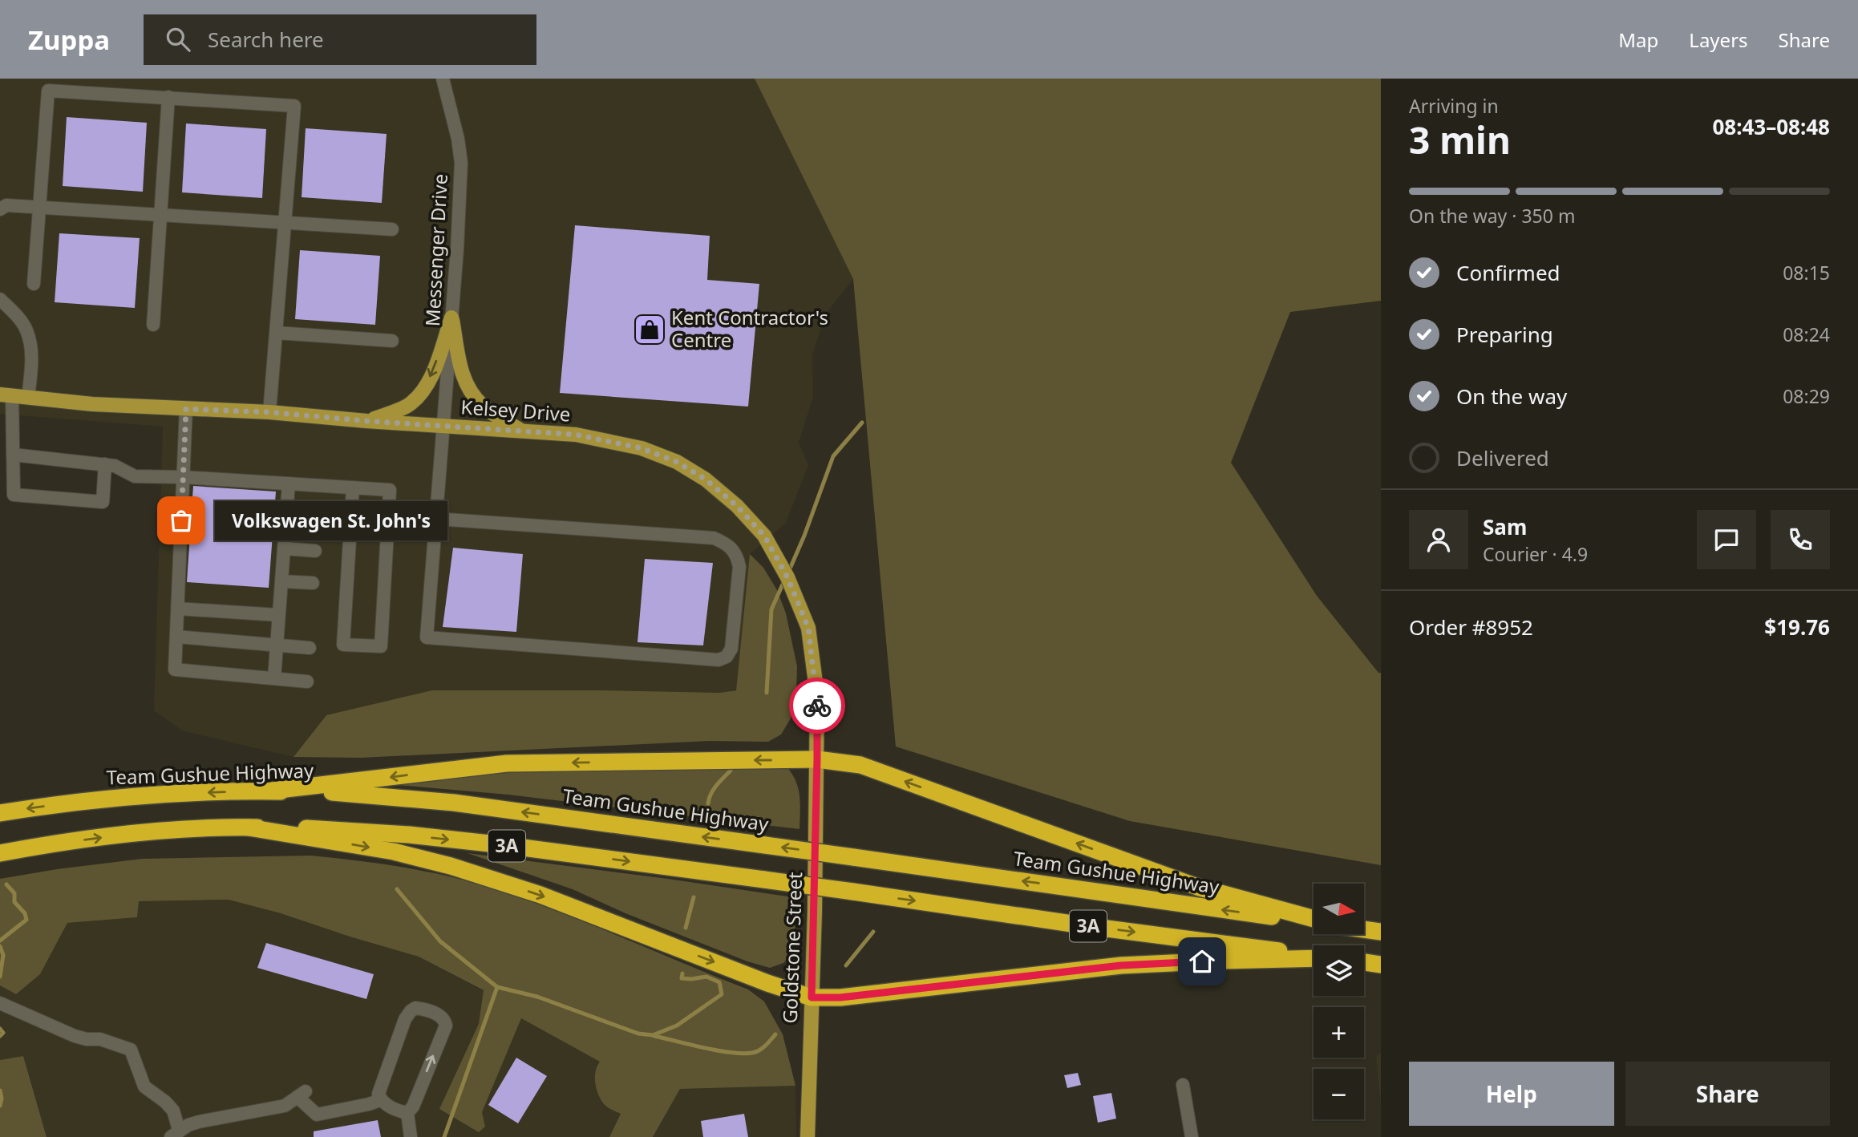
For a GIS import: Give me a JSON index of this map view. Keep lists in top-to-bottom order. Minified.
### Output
{"streets":{"highway":["Team Gushue Highway","3A"],"main road":["Kelsey Drive","Goldstone Street"],"street":["Messenger Drive"]},"crossings":[["Messenger Drive","Kelsey Drive"],["Kelsey Drive","Goldstone Street"]],"places":{"shop":["Kent Contractor's Centre"],"other":["Volkswagen St. John's"]},"north":"right","page":{"header":"Zuppa","search":"Search here","nav":["Map","Layers","Share"],"heading":["3 min","Arriving in","08:43–08:48"],"panel":["Sam","Courier · 4.9","Order #8952","$19.76"],"bar":"On the way · 350 m","list":[["Confirmed","08:15"],["Preparing","08:24"],["On the way","08:29"],"Delivered"],"bubble":"Volkswagen St. John's","map_buttons":["+","−"],"buttons":["Help","Share"]}}
